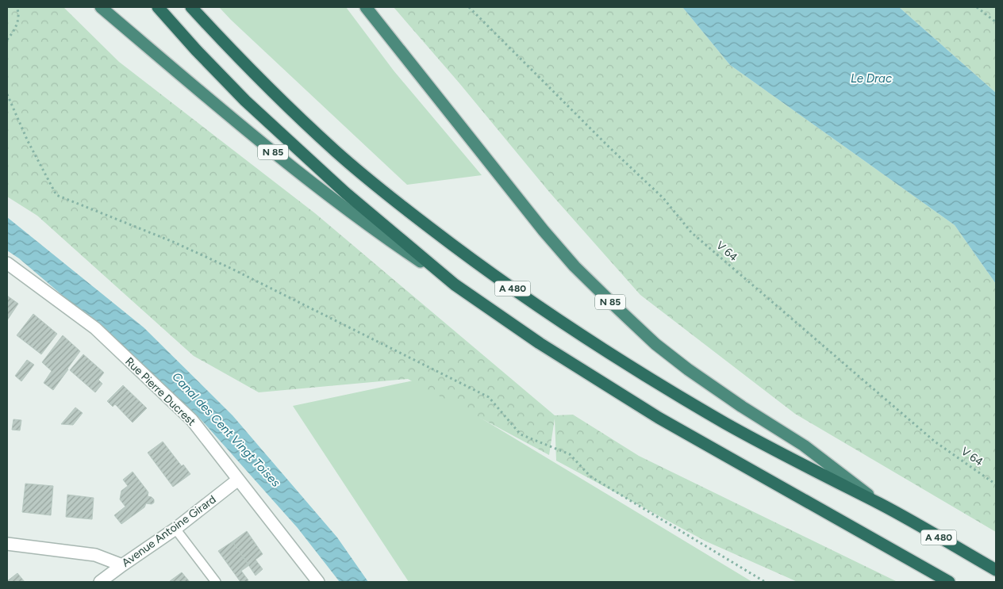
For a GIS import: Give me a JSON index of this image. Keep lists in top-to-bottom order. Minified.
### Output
{"streets":{"highway":["N 85","A 480"],"street":["Rue Pierre Ducrest","Avenue Antoine Girard"],"path":["V 64"]},"crossings":[["N 85","A 480"],["Rue Pierre Ducrest","Avenue Antoine Girard"]],"water":["Le Drac","Canal des Cent Vingt Toises"]}
